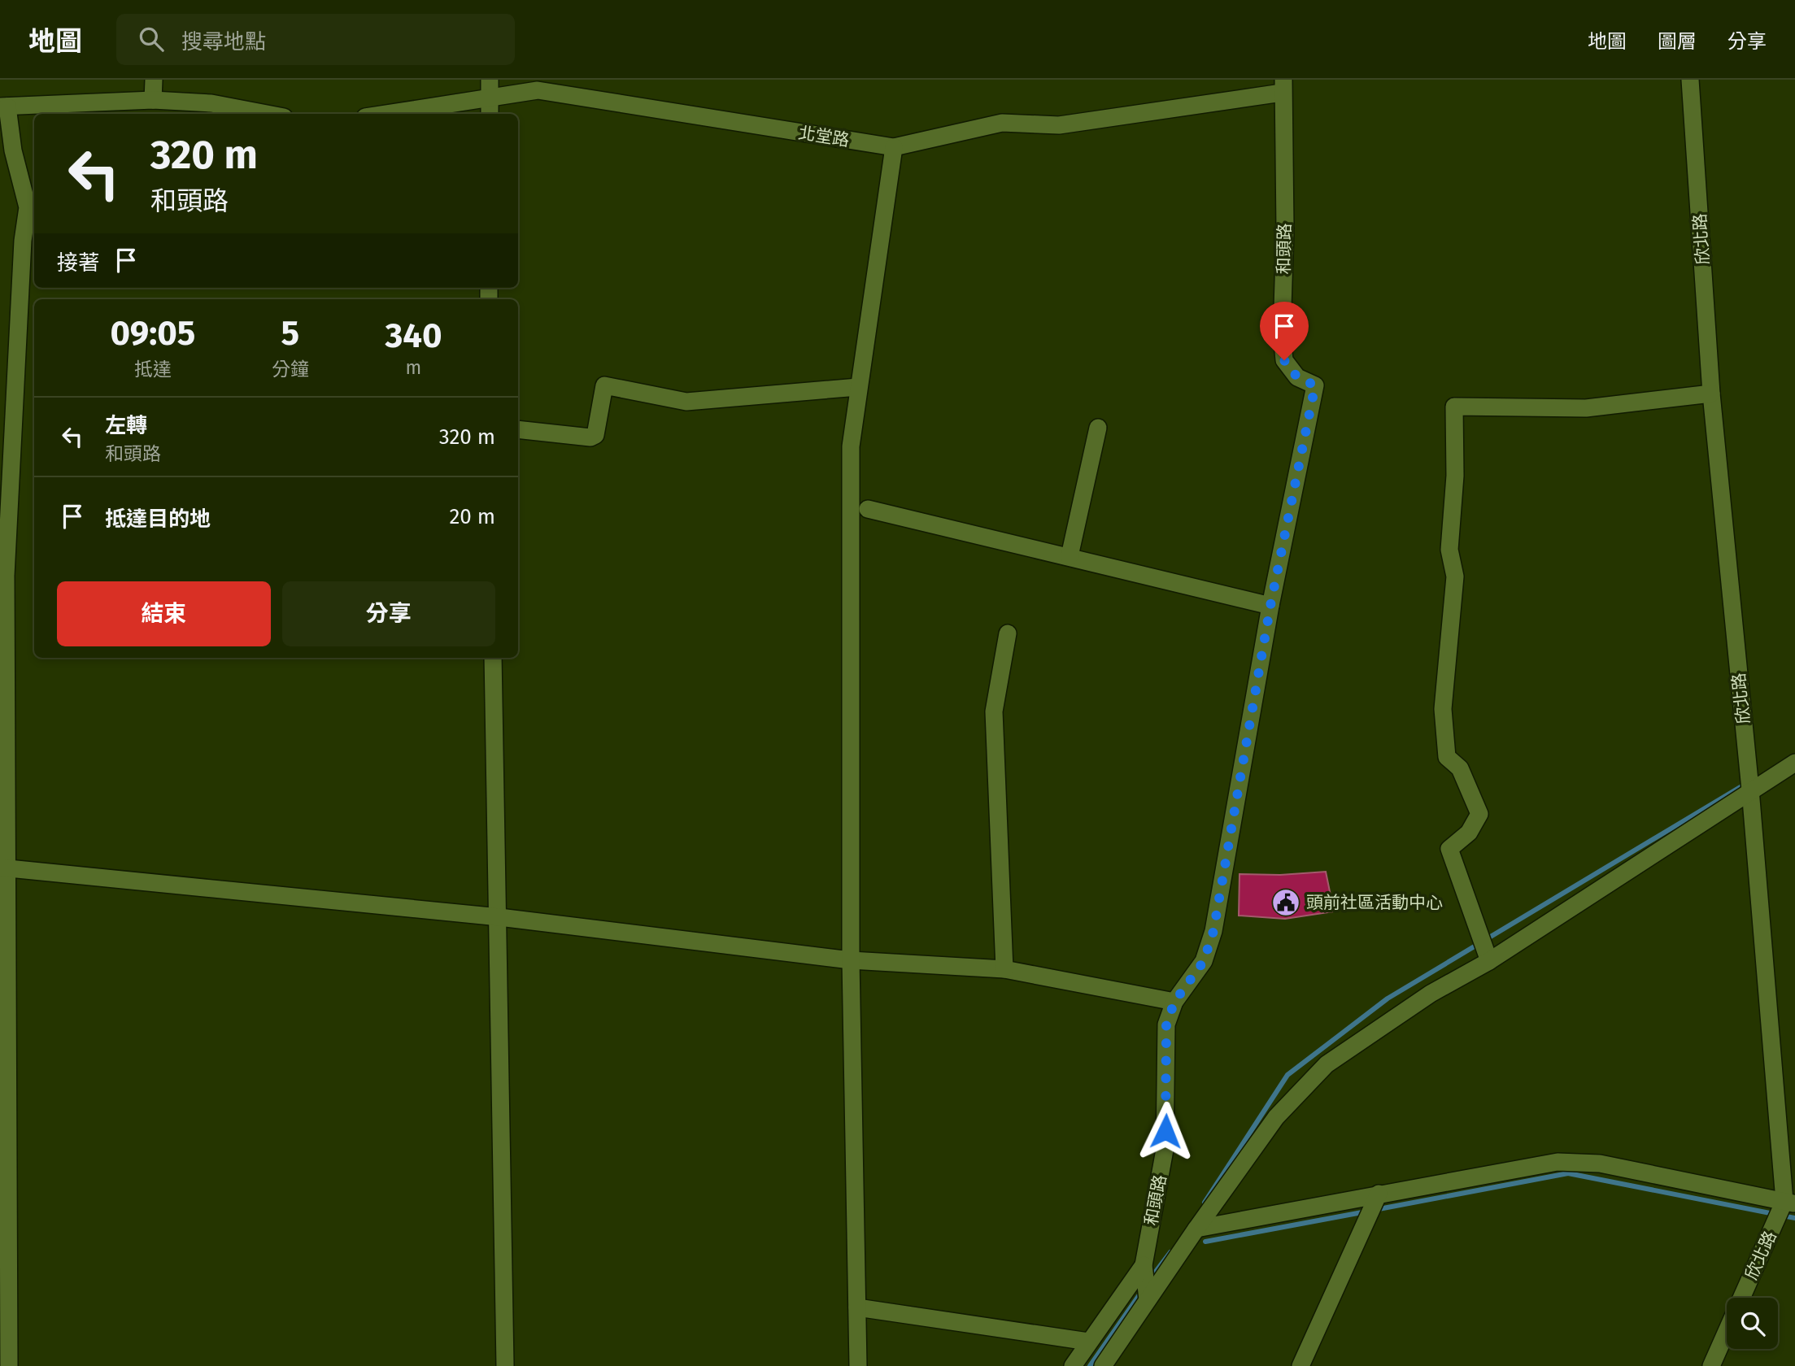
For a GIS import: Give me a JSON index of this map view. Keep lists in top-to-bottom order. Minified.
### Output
{"streets":{"street":["北堂路","欣北路","和頭路"]},"crossings":[["北堂路","和頭路"]],"places":{"public building":["頭前社區活動中心"]},"page":{"header":"地圖","search":"搜尋地點","nav":["地圖","圖層","分享"],"turn":["320 m","和頭路"],"then":"接著","eta":["09:05","抵達","5","分鐘","340","m"],"list":[{"name":"左轉","note":"和頭路","value":"320 m"},{"name":"抵達目的地","value":"20 m"}],"buttons":["結束","分享"]}}
